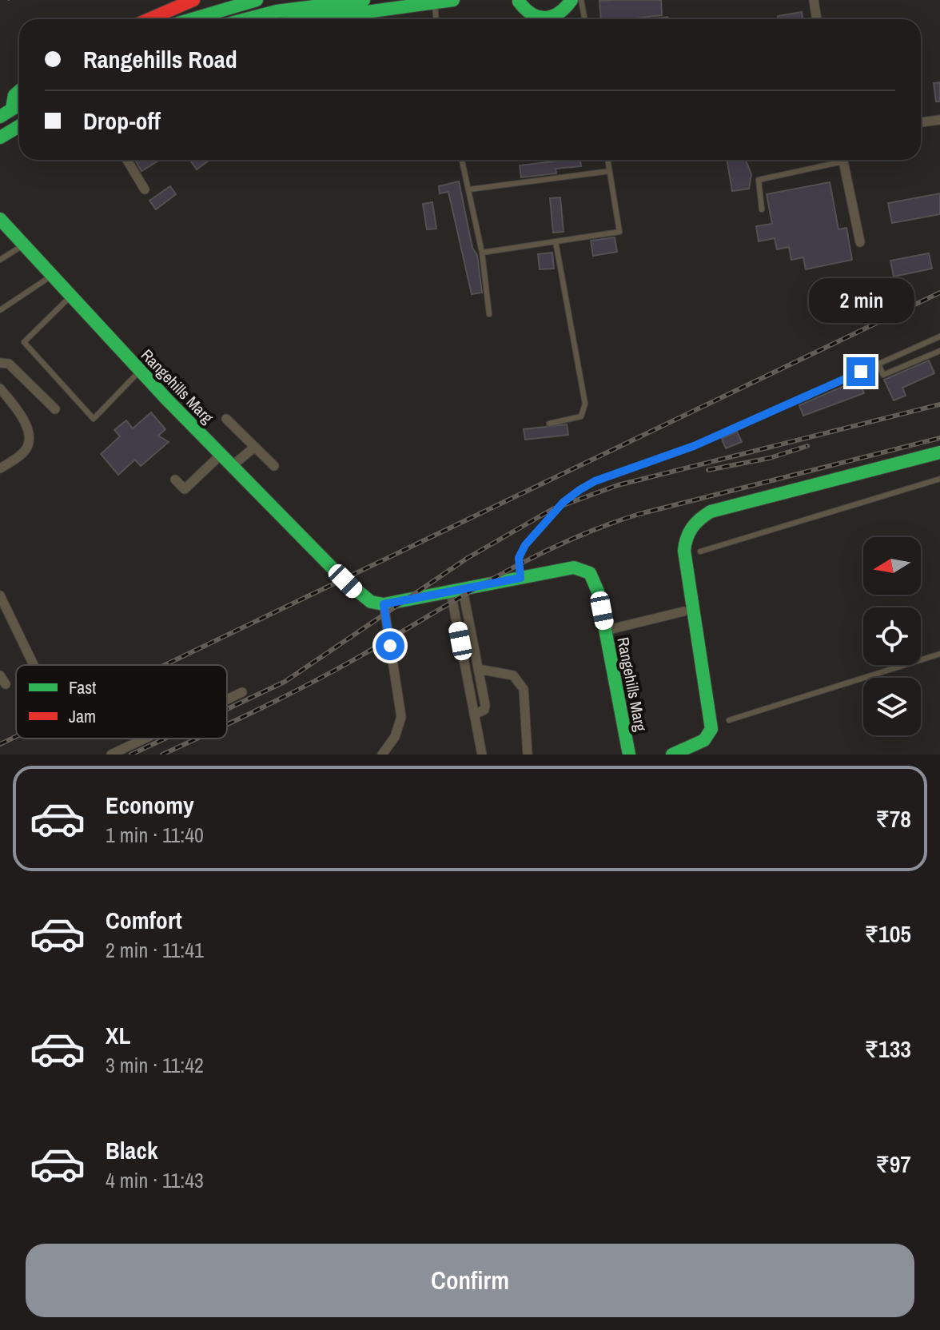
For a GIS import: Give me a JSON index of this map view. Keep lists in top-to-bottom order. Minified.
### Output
{"streets":{"main road":["Rangehills Marg"]},"legend":["Fast","Jam"],"north":"left","page":{"banner":["Rangehills Road","Drop-off"],"bubble":"2 min","list":[{"name":"Economy","note":"1 min · 11:40","value":"₹78"},{"name":"Comfort","note":"2 min · 11:41","value":"₹105"},{"name":"XL","note":"3 min · 11:42","value":"₹133"},{"name":"Black","note":"4 min · 11:43","value":"₹97"}],"buttons":"Confirm"}}
